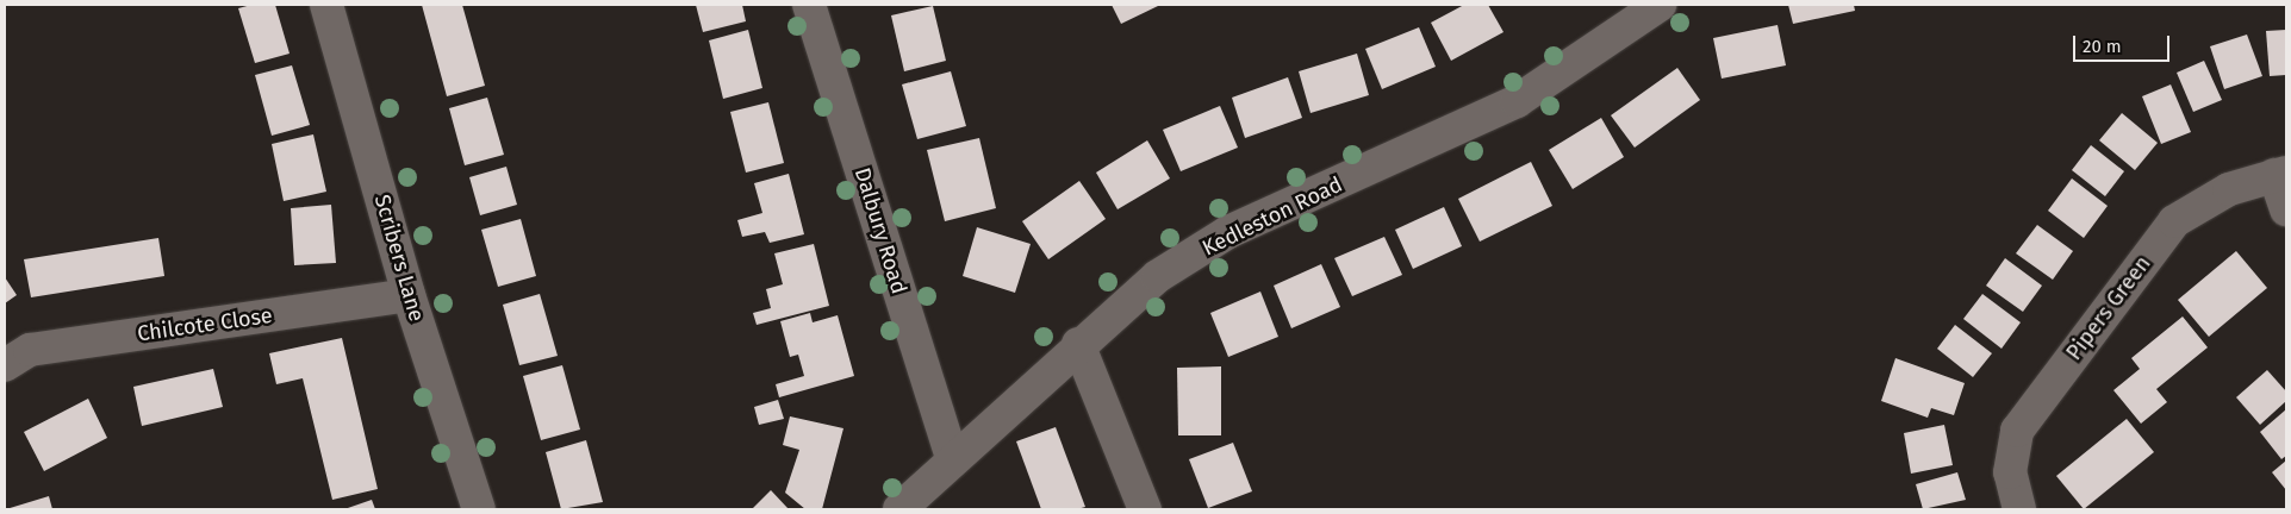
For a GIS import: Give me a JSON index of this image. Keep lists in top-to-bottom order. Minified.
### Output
{"streets":{"street":["Kedleston Road","Dalbury Road","Scribers Lane","Pipers Green","Chilcote Close"]},"crossings":[["Kedleston Road","Dalbury Road"],["Scribers Lane","Chilcote Close"]],"scale_bar":"20 m"}
